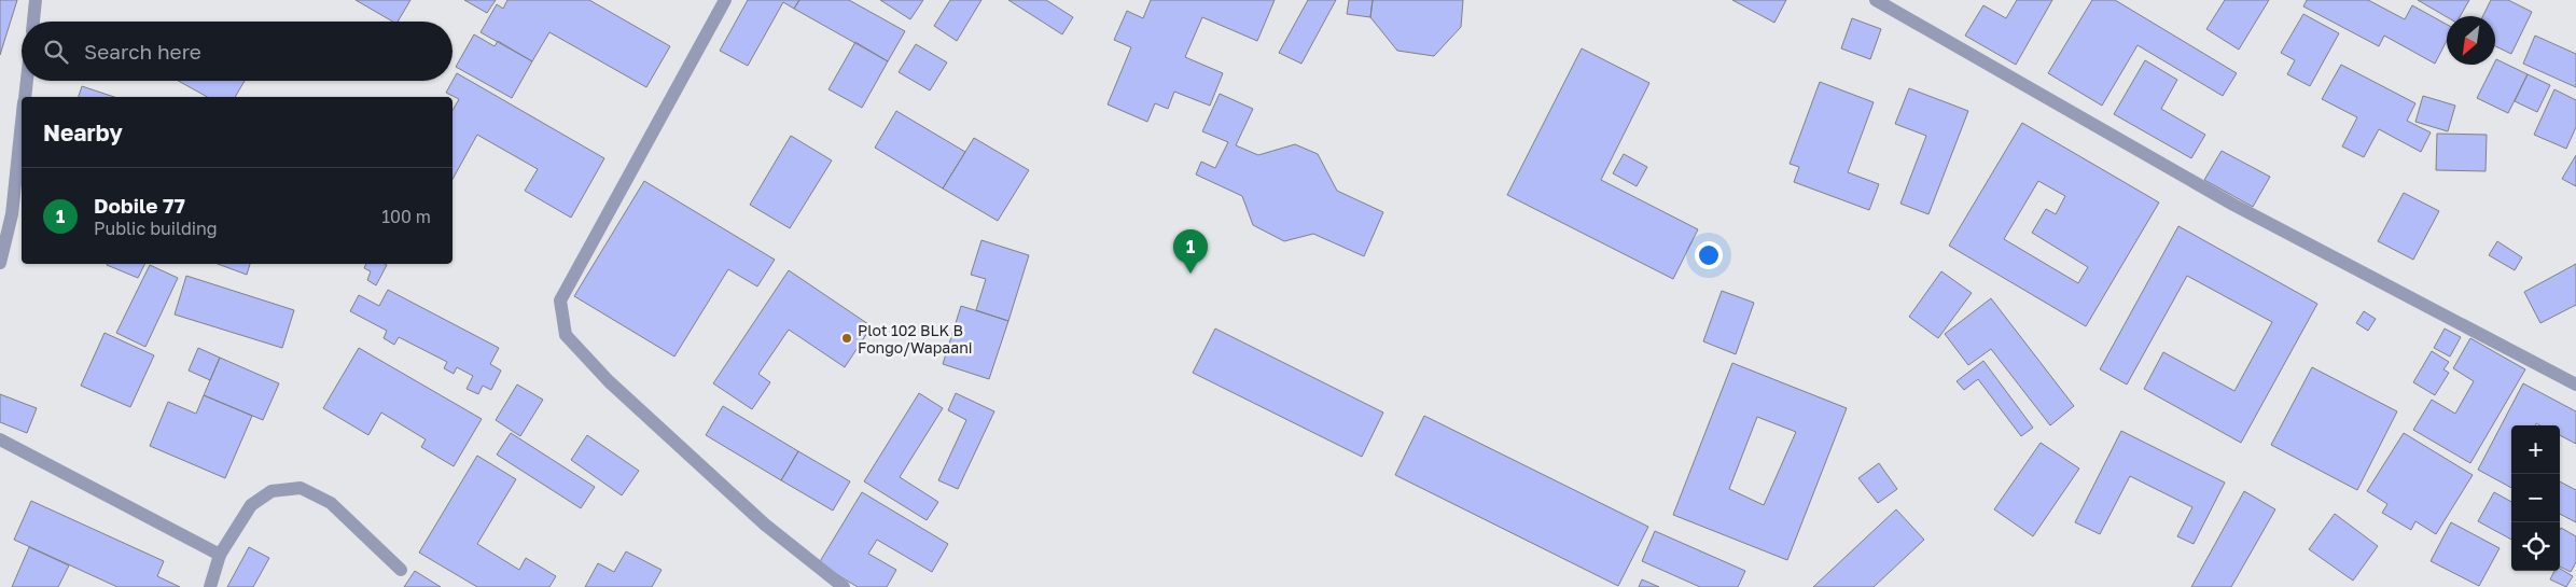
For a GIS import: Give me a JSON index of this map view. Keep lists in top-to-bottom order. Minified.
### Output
{"places":["Plot 102 BLK B Fongo/Wapaani"],"north":"bottom left","page":{"search":"Search here","heading":"Nearby","list":[{"mark":"1","name":"Dobile 77","note":"Public building","value":"100 m"}],"pins":"1","map_buttons":["+","−"]}}
